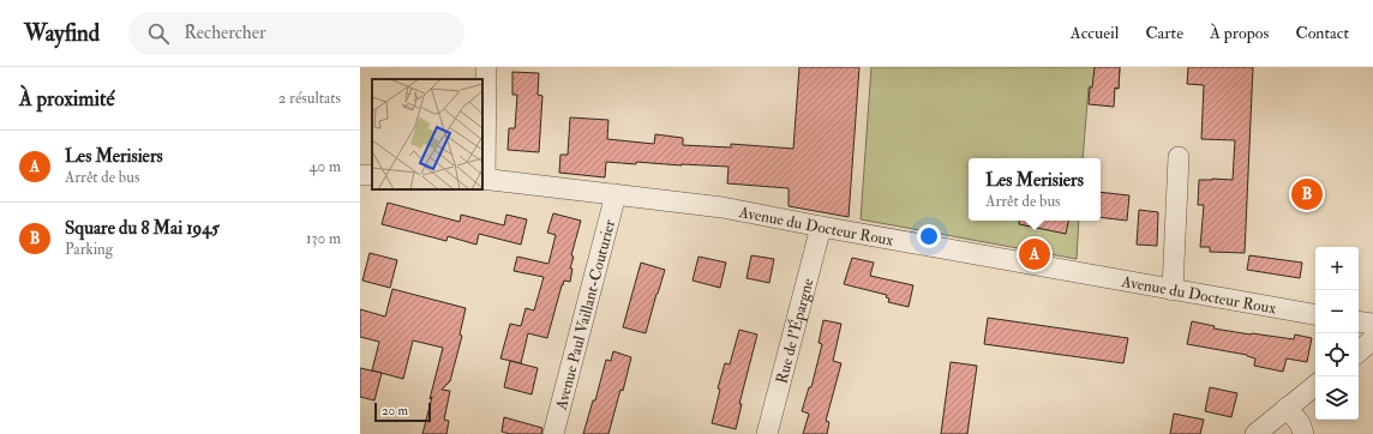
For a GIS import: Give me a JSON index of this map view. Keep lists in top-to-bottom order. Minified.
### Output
{"streets":{"street":["Avenue du Docteur Roux","Avenue Paul Vaillant-Couturier","Rue de l'Épargne"]},"crossings":[["Avenue du Docteur Roux","Avenue Paul Vaillant-Couturier"],["Avenue du Docteur Roux","Rue de l'Épargne"]],"scale_bar":"20 m","page":{"header":"Wayfind","search":"Rechercher","nav":["Accueil","Carte","À propos","Contact"],"heading":["À proximité","2 résultats"],"list":[{"mark":"A","name":"Les Merisiers","note":"Arrêt de bus","value":"40 m"},{"mark":"B","name":"Square du 8 Mai 1945","note":"Parking","value":"130 m"}],"popup":["Les Merisiers","Arrêt de bus"],"pins":["B","A"],"map_buttons":["+","−"],"scale":"20 m"}}
